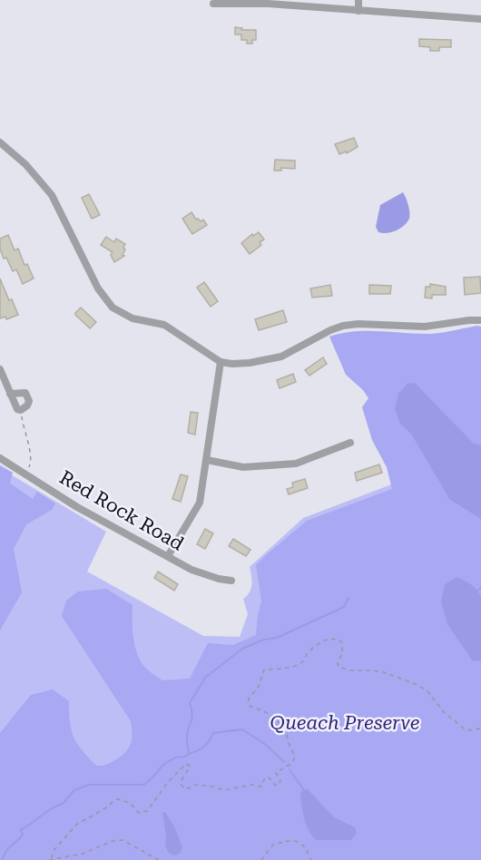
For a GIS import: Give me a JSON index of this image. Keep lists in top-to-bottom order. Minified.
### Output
{"streets":{"street":["Red Rock Road"]},"parks":["Queach Preserve"]}
